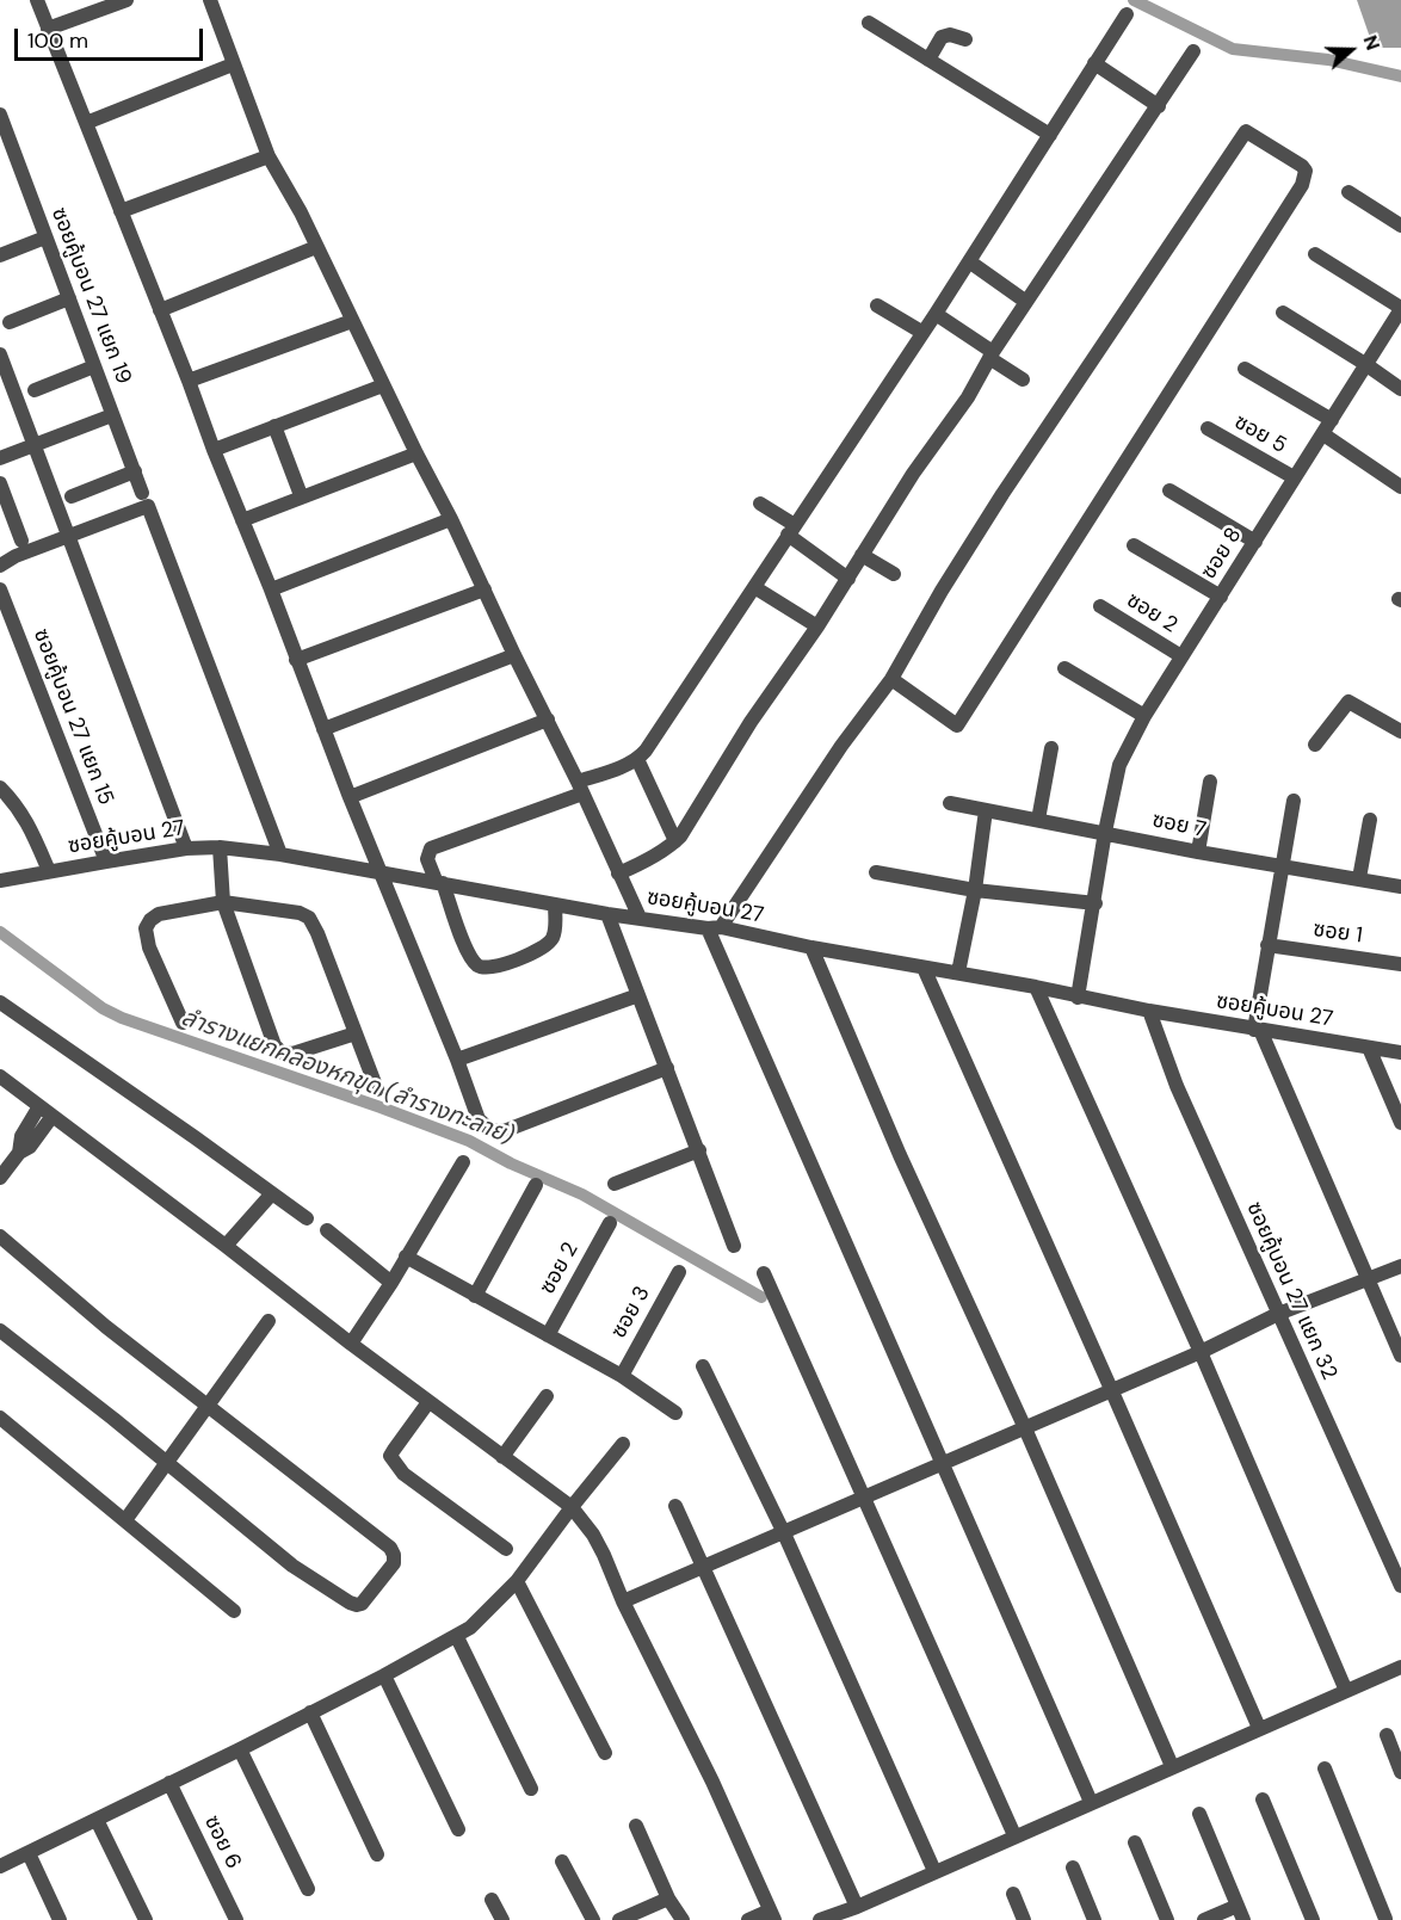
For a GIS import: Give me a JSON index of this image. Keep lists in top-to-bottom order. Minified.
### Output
{"streets":{"street":["ซอยคู้บอน 27 แยก 19","ซอย 5","ซอย 8","ซอย 2","ซอยคู้บอน 27 แยก 15","ซอย 7","ซอยคู้บอน 27","ซอย 1","ซอยคู้บอน 27 แยก 32","ซอย 3","ซอย 6"]},"crossings":[["ซอยคู้บอน 27 แยก 19","ซอยคู้บอน 27"],["ซอย 5","ซอย 8"],["ซอย 8","ซอย 2"],["ซอย 8","ซอย 7"],["ซอย 8","ซอยคู้บอน 27"],["ซอยคู้บอน 27 แยก 15","ซอยคู้บอน 27"],["ซอยคู้บอน 27","ซอยคู้บอน 27 แยก 32"]],"water":["ลำรางแยกคลองหกขุด (ลำรางทะลาย)"],"scale_bar":"100 m","north":"right"}
